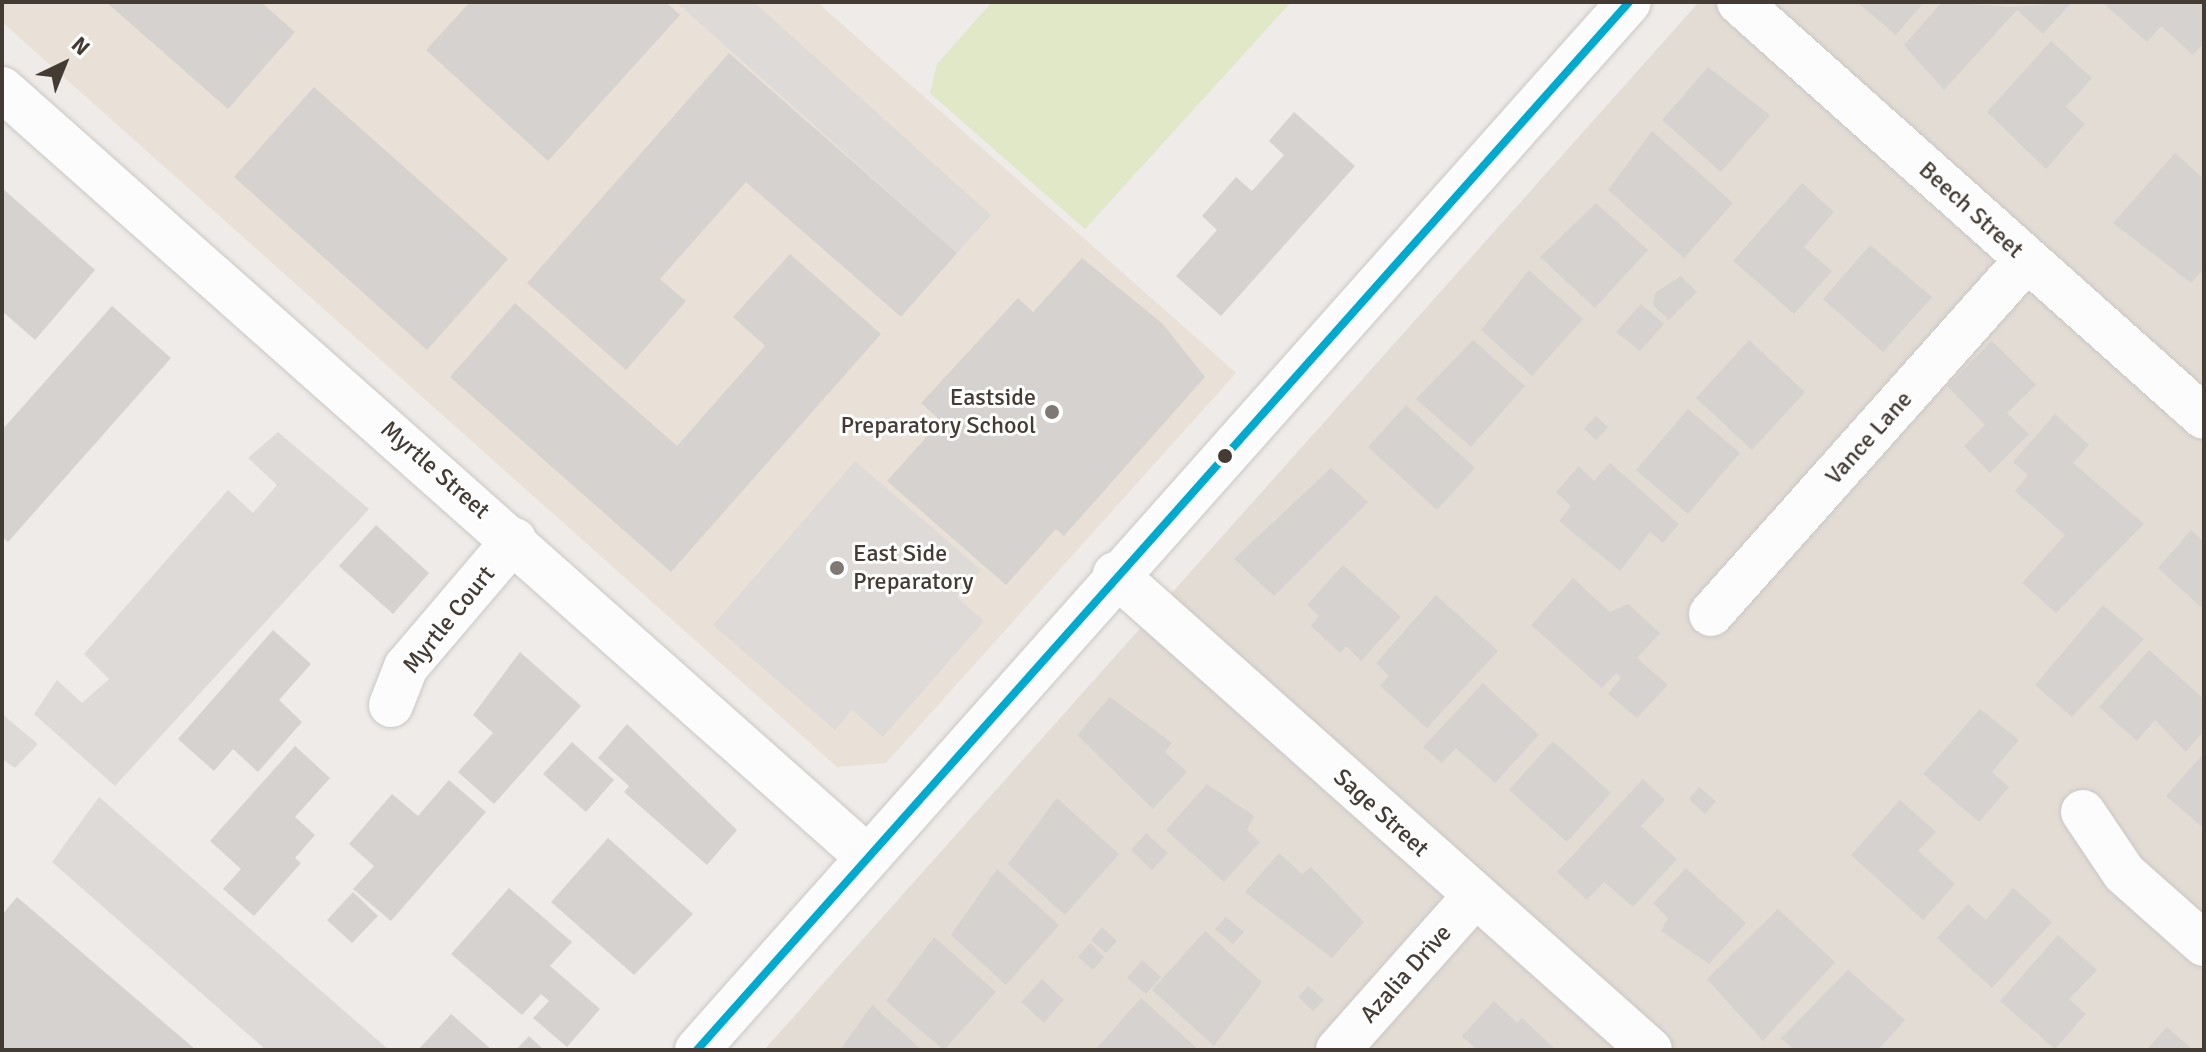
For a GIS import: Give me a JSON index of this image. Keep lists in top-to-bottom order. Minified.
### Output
{"streets":{"street":["Beech Street","Vance Lane","Myrtle Street","Myrtle Court","Sage Street","Azalia Drive"]},"crossings":[["Beech Street","Vance Lane"],["Myrtle Street","Myrtle Court"],["Sage Street","Azalia Drive"]],"places":["Eastside Preparatory School","East Side Preparatory"],"north":"top right"}
